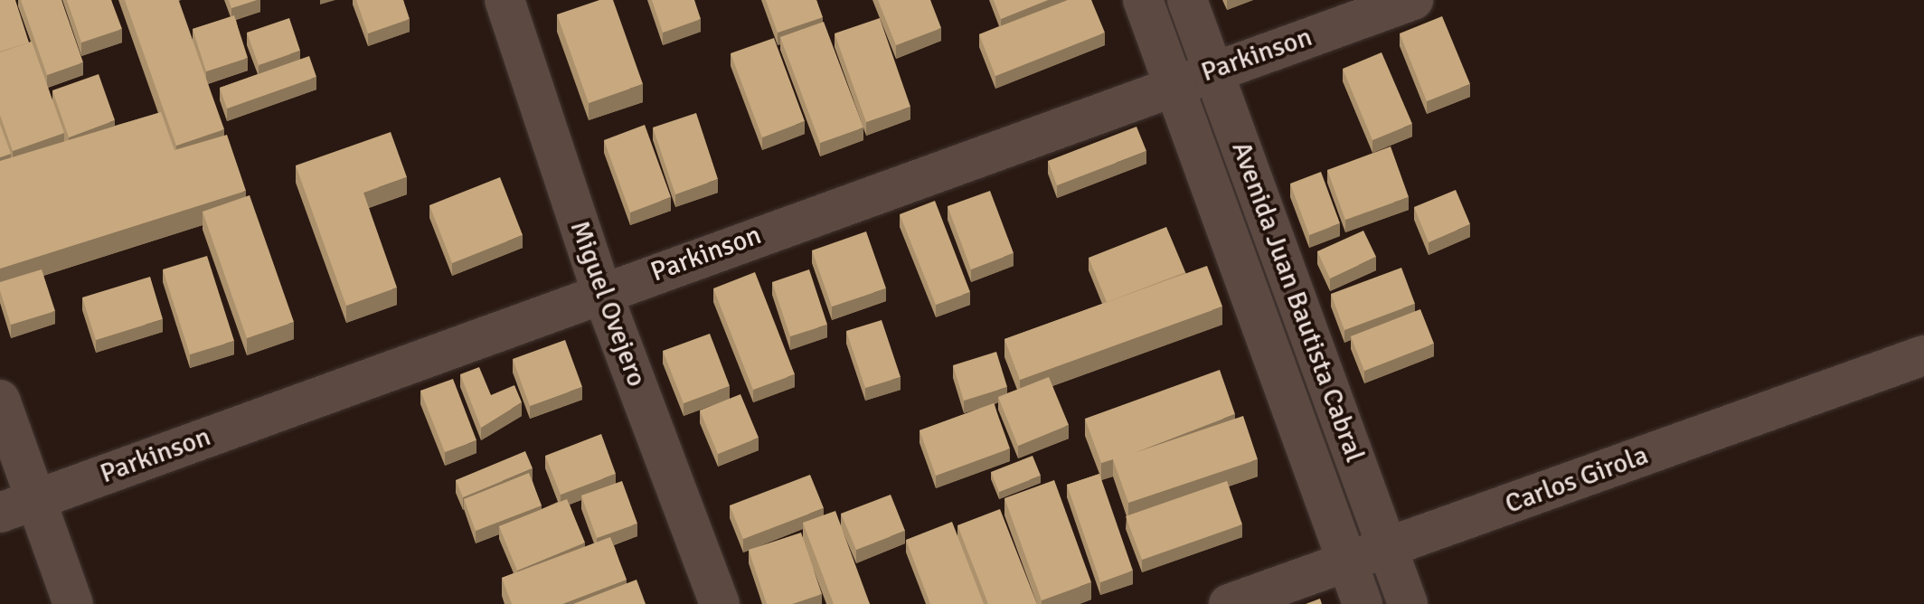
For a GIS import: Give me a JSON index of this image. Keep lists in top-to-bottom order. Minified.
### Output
{"streets":{"street":["Parkinson","Avenida Juan Bautista Cabral","Miguel Ovejero","Carlos Girola"]},"crossings":[["Parkinson","Avenida Juan Bautista Cabral"],["Parkinson","Miguel Ovejero"],["Avenida Juan Bautista Cabral","Carlos Girola"]]}
